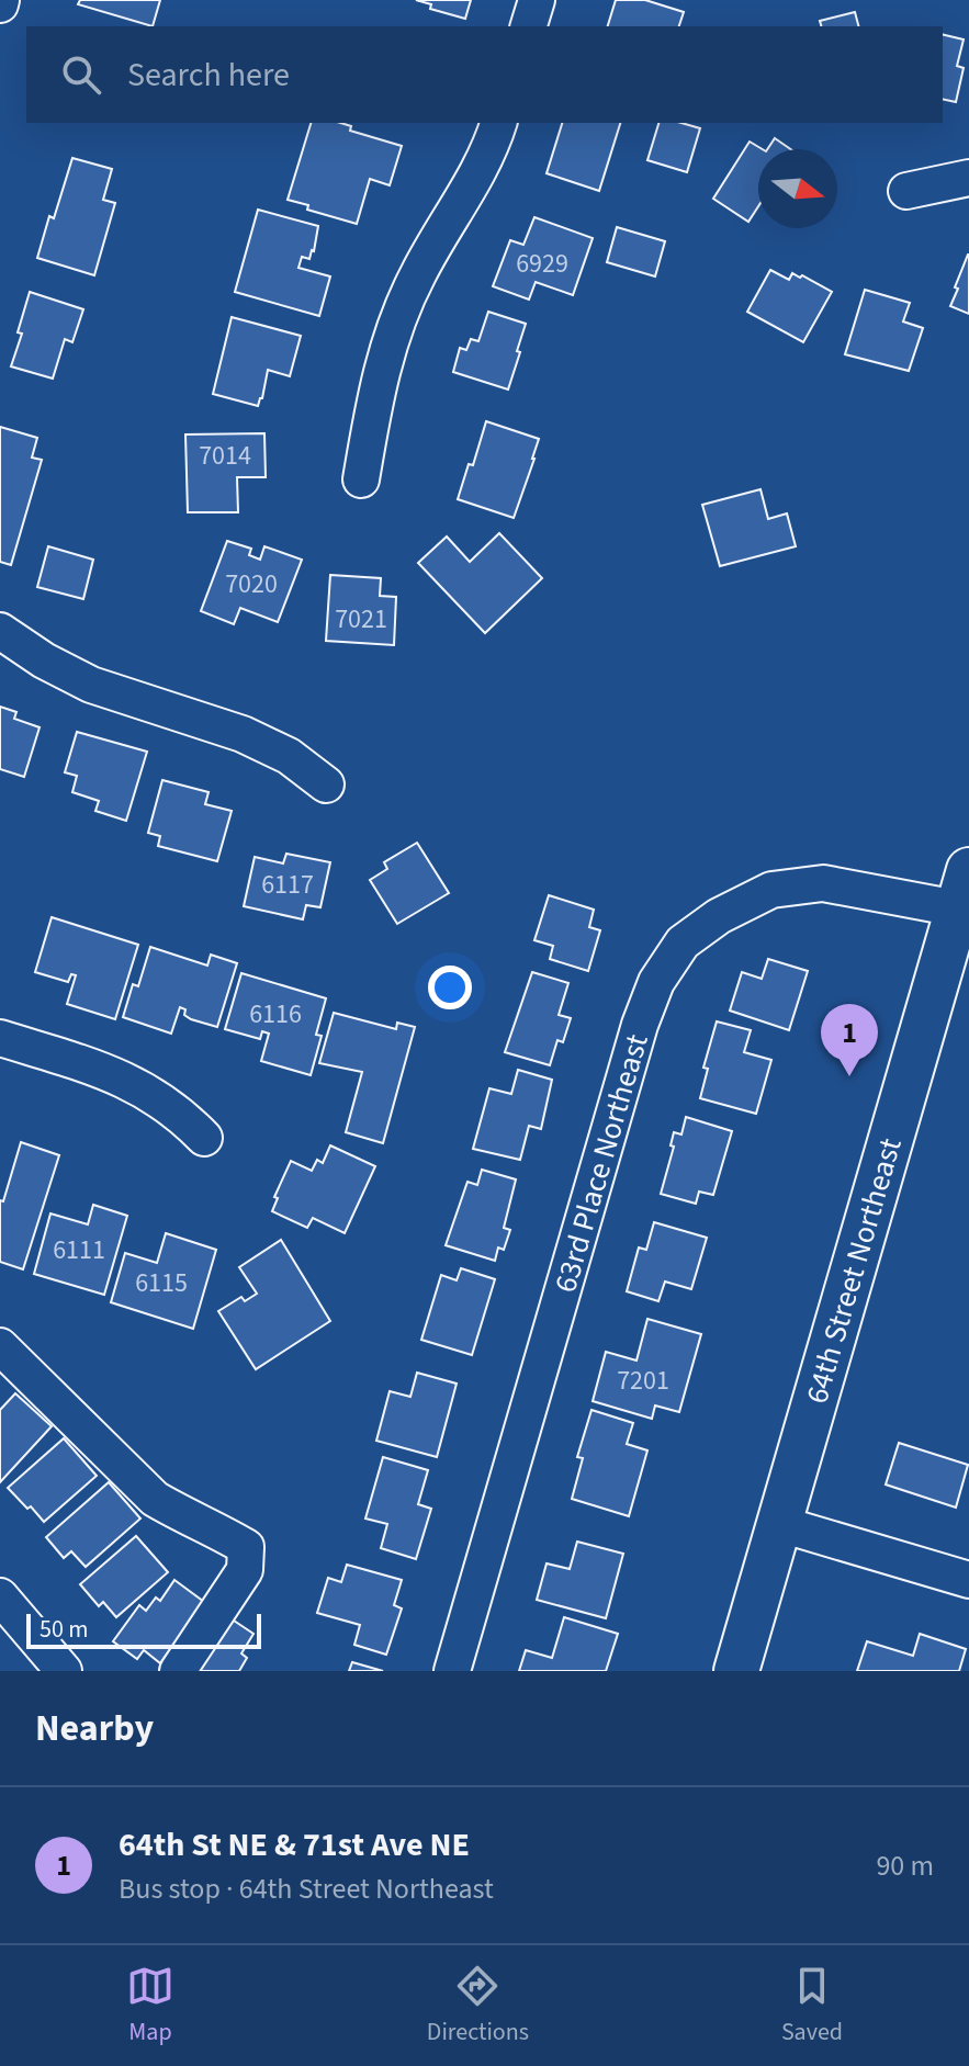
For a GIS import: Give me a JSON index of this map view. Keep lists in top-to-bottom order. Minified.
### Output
{"streets":{"main road":["64th Street Northeast"],"street":["63rd Place Northeast"]},"crossings":[["63rd Place Northeast","64th Street Northeast"]],"house_numbers":["6929","7014","7020","7021","6117","6116","6111","6115","7201"],"scale_bar":"50 m","north":"right","page":{"search":"Search here","pins":"1","scale":"50 m","heading":"Nearby","list":[{"mark":"1","name":"64th St NE & 71st Ave NE","note":"Bus stop · 64th Street Northeast","value":"90 m"}],"nav":["Map","Directions","Saved"]}}
